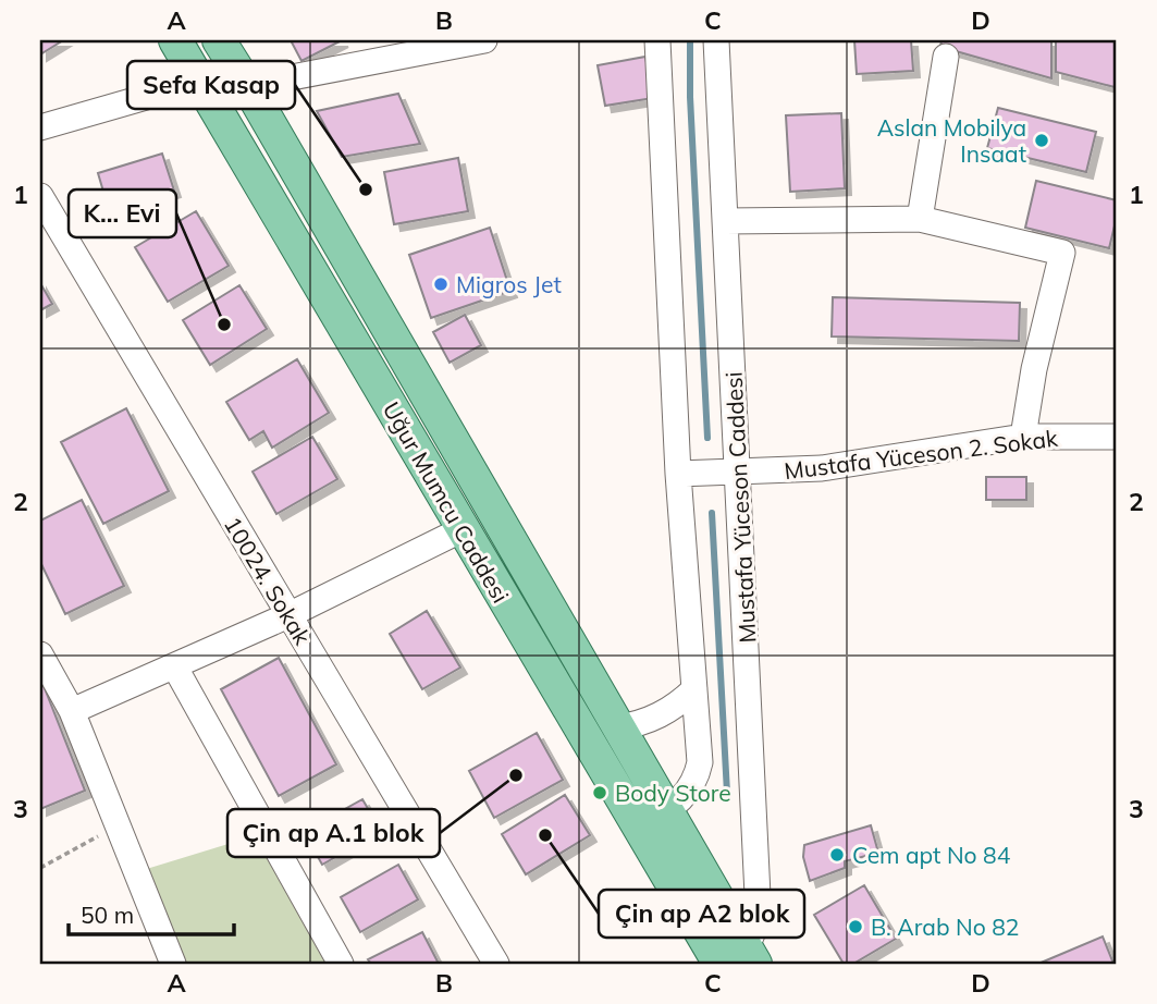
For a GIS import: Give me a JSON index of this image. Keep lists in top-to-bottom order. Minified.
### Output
{"streets":{"main road":["Uğur Mumcu Caddesi"],"street":["Mustafa Yüceson 2. Sokak","Mustafa Yüceson Caddesi","10024. Sokak"]},"crossings":[["Mustafa Yüceson 2. Sokak","Mustafa Yüceson Caddesi"],["Uğur Mumcu Caddesi","Mustafa Yüceson Caddesi"]],"places":["Aslan Mobilya Insaat","Sefa Kasap","Migros Jet","K... Evi","Çin ap A.1 blok","Body Store","Çin ap A2 blok","Cem apt No 84","B. Arab No 82"],"scale_bar":"50 m","grid":{"columns":["A","B","C","D"],"rows":["1","2","3"]}}
